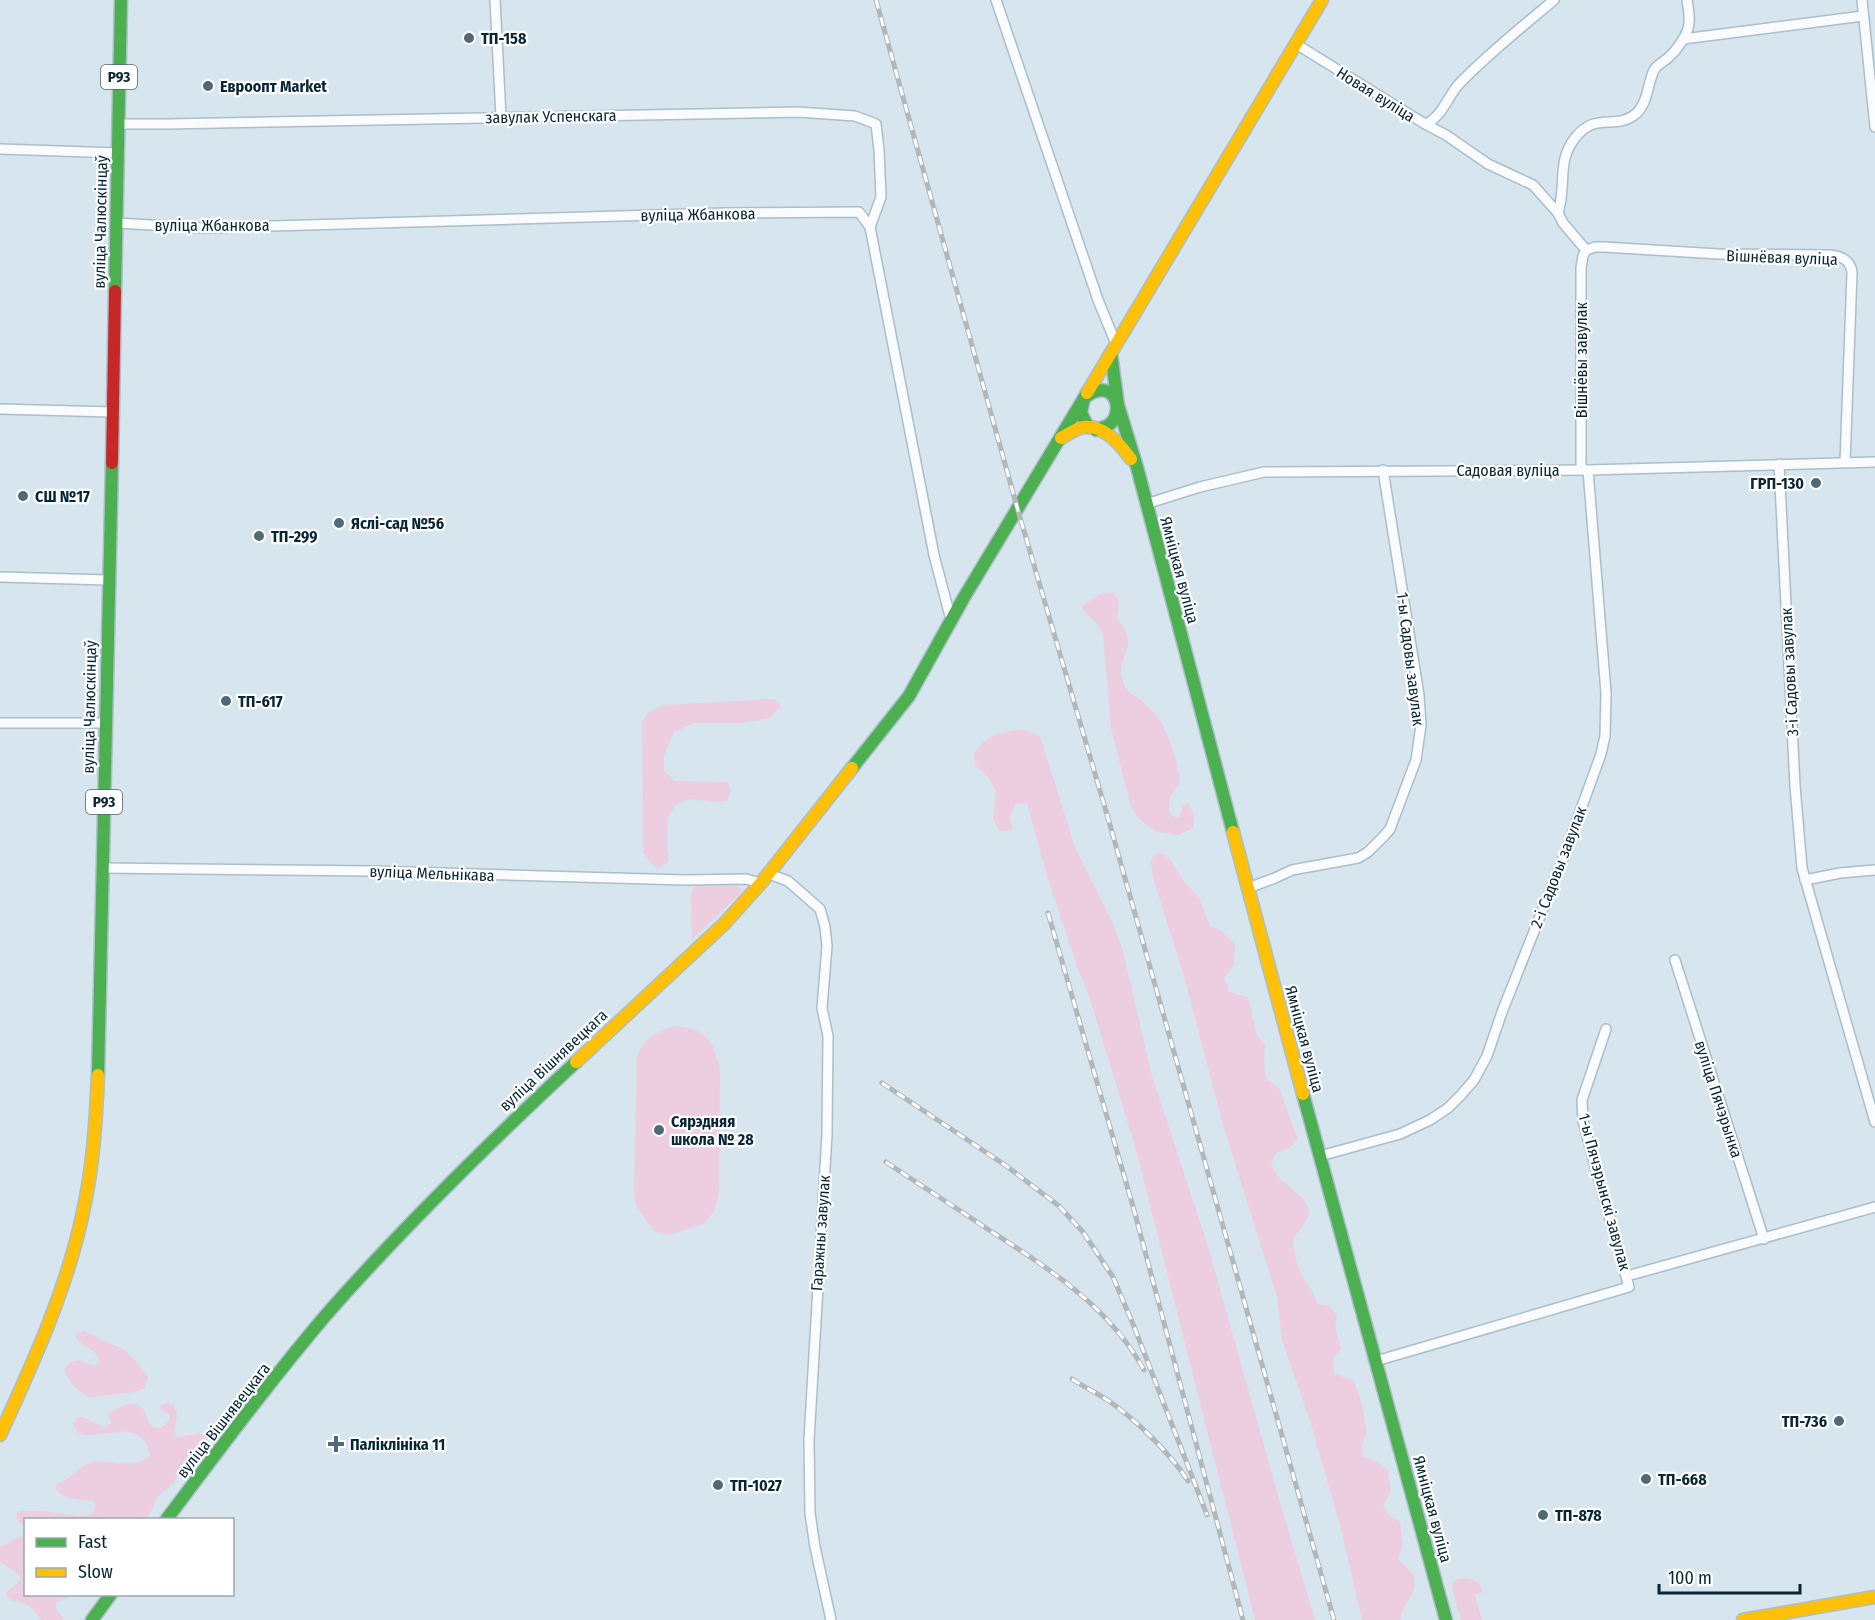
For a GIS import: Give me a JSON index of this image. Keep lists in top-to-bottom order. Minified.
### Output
{"streets":{"main road":["Р93","вуліца Чалюскінцаў","Ямніцкая вуліца","вуліца Вішнявецкага"],"street":["Новая вуліца","завулак Успенскага","вуліца Жбанкова","Вішнёвая вуліца","Вішнёвы завулак","Садовая вуліца","1-ы Садовы завулак","3-і Садовы завулак","2-і Садовы завулак","вуліца Мельнікава","вуліца Пячэрынка","1-ы Пячэрынскі завулак","Гаражны завулак"]},"crossings":[["Новая вуліца","вуліца Вішнявецкага"],["завулак Успенскага","вуліца Жбанкова"],["завулак Успенскага","вуліца Чалюскінцаў"],["вуліца Жбанкова","вуліца Чалюскінцаў"],["вуліца Чалюскінцаў","вуліца Мельнікава"],["Вішнёвая вуліца","Вішнёвы завулак"],["Вішнёвая вуліца","Садовая вуліца"],["Вішнёвы завулак","Садовая вуліца"],["Вішнёвы завулак","2-і Садовы завулак"],["Садовая вуліца","Ямніцкая вуліца"],["Садовая вуліца","1-ы Садовы завулак"],["Садовая вуліца","3-і Садовы завулак"],["Садовая вуліца","2-і Садовы завулак"],["Ямніцкая вуліца","1-ы Садовы завулак"],["Ямніцкая вуліца","2-і Садовы завулак"],["Ямніцкая вуліца","вуліца Вішнявецкага"],["Ямніцкая вуліца","1-ы Пячэрынскі завулак"],["вуліца Мельнікава","вуліца Вішнявецкага"],["вуліца Мельнікава","Гаражны завулак"],["вуліца Вішнявецкага","Гаражны завулак"]],"places":{"other":["ТП-158","Евроопт Market","ГРП-130","СШ №17","Яслі-сад №56","ТП-299","ТП-617","Сярэдняя школа № 28","ТП-736","ТП-668","ТП-1027","ТП-878"],"health":["Паліклініка 11"]},"legend":["Fast","Slow"],"scale_bar":"100 m"}
